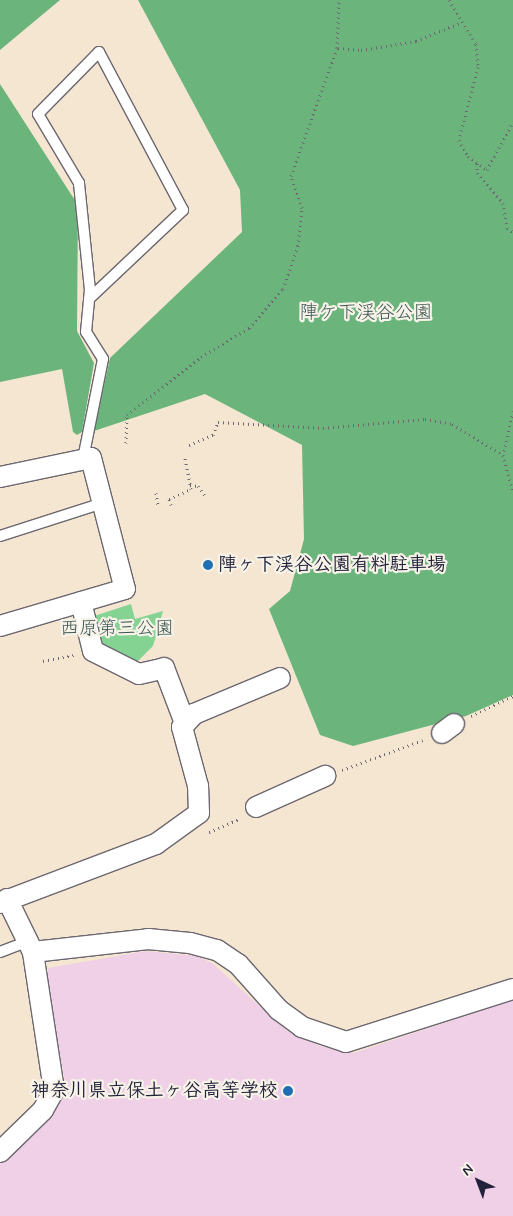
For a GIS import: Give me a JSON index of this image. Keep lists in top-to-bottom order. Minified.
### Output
{"parks":["陣ケ下渓谷公園","西原第三公園"],"places":["陣ヶ下渓谷公園有料駐車場","神奈川県立保土ヶ谷高等学校"],"north":"top left"}
